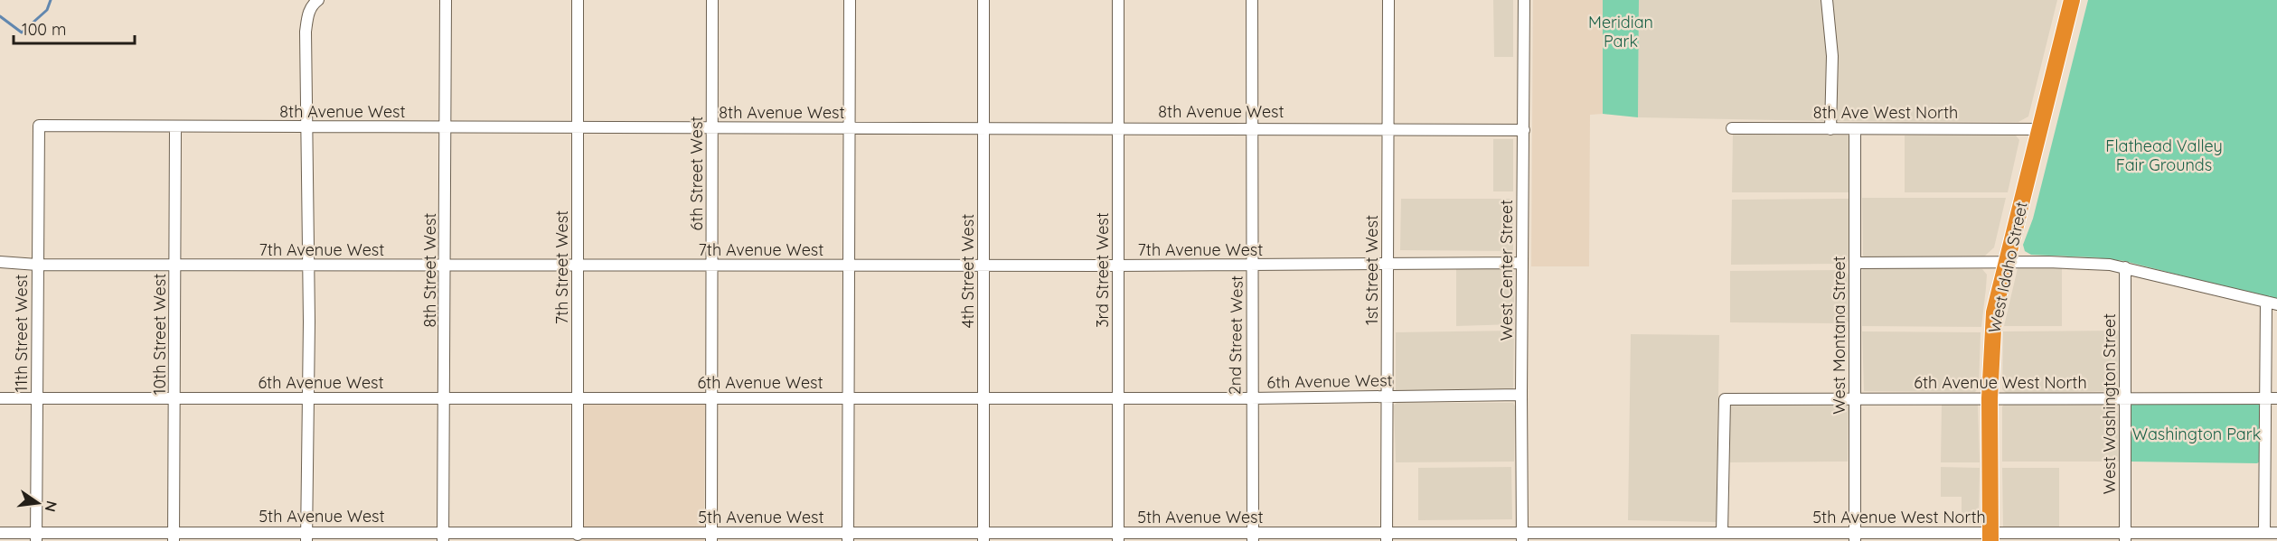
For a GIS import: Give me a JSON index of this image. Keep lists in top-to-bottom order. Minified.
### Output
{"streets":{"highway":["West Idaho Street"],"street":["8th Avenue West","8th Ave West North","6th Street West","7th Avenue West","7th Street West","8th Street West","3rd Street West","1st Street West","West Center Street","4th Street West","11th Street West","10th Street West","2nd Street West","West Montana Street","6th Avenue West","6th Avenue West North","West Washington Street","5th Avenue West","5th Avenue West North"]},"crossings":[["8th Avenue West","6th Street West"],["8th Avenue West","7th Street West"],["8th Avenue West","8th Street West"],["8th Avenue West","3rd Street West"],["8th Avenue West","1st Street West"],["8th Avenue West","West Center Street"],["8th Avenue West","4th Street West"],["8th Avenue West","11th Street West"],["8th Avenue West","10th Street West"],["8th Avenue West","2nd Street West"],["8th Ave West North","West Idaho Street"],["8th Ave West North","West Montana Street"],["6th Street West","7th Avenue West"],["6th Street West","6th Avenue West"],["6th Street West","5th Avenue West"],["7th Avenue West","7th Street West"],["7th Avenue West","8th Street West"],["7th Avenue West","3rd Street West"],["7th Avenue West","1st Street West"],["7th Avenue West","West Center Street"],["7th Avenue West","4th Street West"],["7th Avenue West","11th Street West"],["7th Avenue West","10th Street West"],["7th Avenue West","2nd Street West"],["7th Street West","6th Avenue West"],["7th Street West","5th Avenue West"],["West Idaho Street","6th Avenue West North"],["West Idaho Street","5th Avenue West North"],["8th Street West","6th Avenue West"],["8th Street West","5th Avenue West"],["3rd Street West","6th Avenue West"],["3rd Street West","5th Avenue West"],["1st Street West","6th Avenue West"],["1st Street West","5th Avenue West"],["West Center Street","6th Avenue West"],["West Center Street","5th Avenue West"],["West Center Street","5th Avenue West North"],["4th Street West","6th Avenue West"],["4th Street West","5th Avenue West"],["11th Street West","6th Avenue West"],["11th Street West","5th Avenue West"],["10th Street West","6th Avenue West"],["10th Street West","5th Avenue West"],["2nd Street West","6th Avenue West"],["2nd Street West","5th Avenue West"],["West Montana Street","6th Avenue West North"],["West Montana Street","5th Avenue West North"],["6th Avenue West North","West Washington Street"],["6th Avenue West North","5th Avenue West North"],["West Washington Street","5th Avenue West North"],["5th Avenue West","5th Avenue West North"]],"parks":["Meridian Park","Flathead Valley Fair Grounds","Washington Park"],"scale_bar":"100 m","north":"right"}
